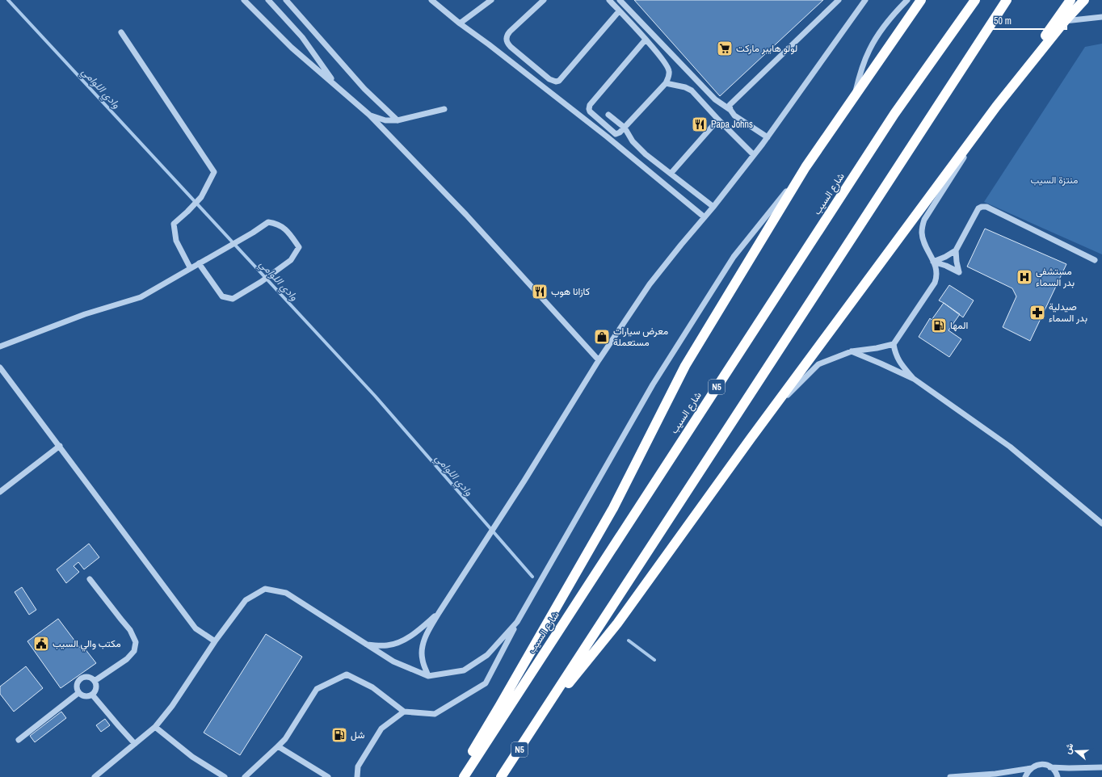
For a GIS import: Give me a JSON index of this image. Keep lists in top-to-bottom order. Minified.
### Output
{"streets":{"highway":["شارع السيب","N5"]},"water":["وادي اللوامي"],"parks":["منتزة السيب"],"places":{"supermarket":["لولو هايبر ماركت"],"restaurant":["Papa Johns","كازانا هوب"],"hospital":["مستشفى بدر السماء"],"pharmacy":["صيدلية بدر السماء"],"fuel station":["المها","شل"],"shop":["معرض سيارات مستعملة"],"public building":["مكتب والي السيب"]},"scale_bar":"50 m","north":"left"}
